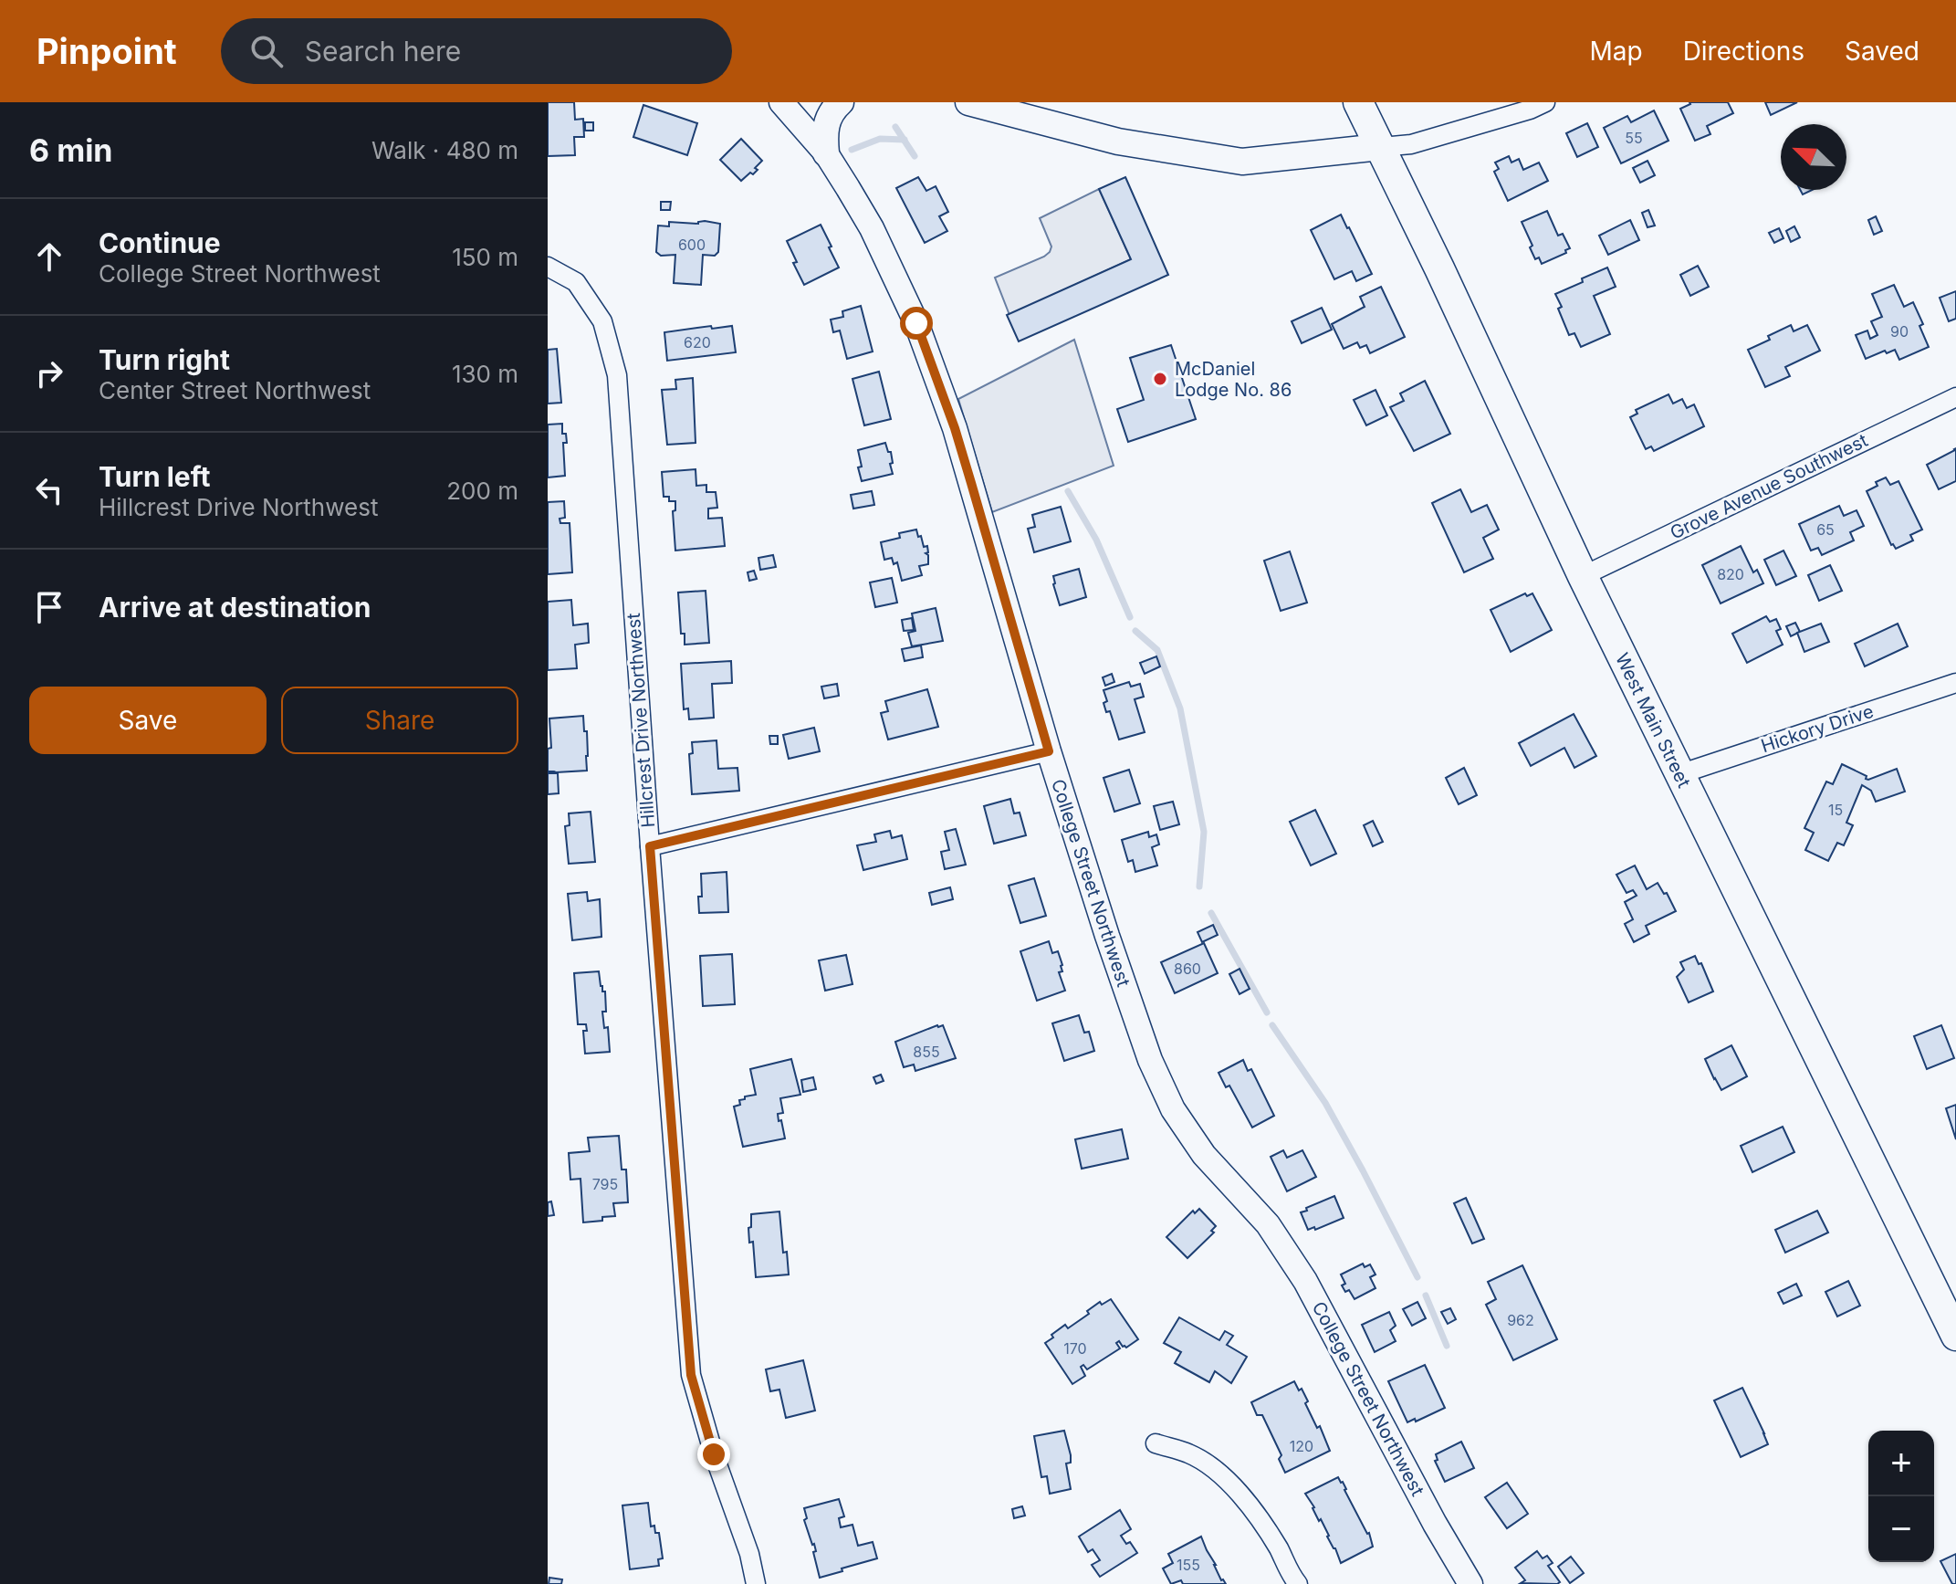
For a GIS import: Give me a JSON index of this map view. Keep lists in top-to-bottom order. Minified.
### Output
{"streets":{"main road":["West Main Street"],"street":["Grove Avenue Southwest","Hillcrest Drive Northwest","Hickory Drive","College Street Northwest"]},"crossings":[["Grove Avenue Southwest","West Main Street"],["West Main Street","Hickory Drive"]],"places":["McDaniel Lodge No. 86"],"house_numbers":["55","600","90","620","65","820","15","860","855","795","962","170","120","155"],"north":"top left","page":{"header":"Pinpoint","search":"Search here","nav":["Map","Directions","Saved"],"heading":["6 min","Walk · 480 m"],"list":[["Continue","College Street Northwest","150 m"],["Turn right","Center Street Northwest","130 m"],["Turn left","Hillcrest Drive Northwest","200 m"],"Arrive at destination"],"buttons":["Save","Share"],"map_buttons":["+","−"]}}
